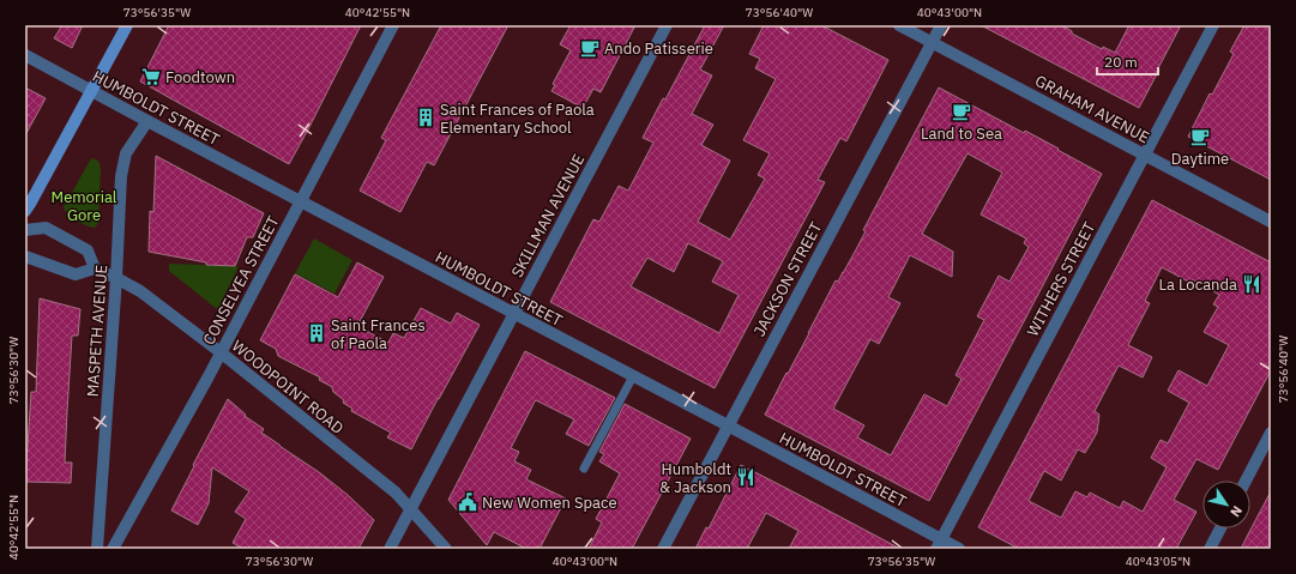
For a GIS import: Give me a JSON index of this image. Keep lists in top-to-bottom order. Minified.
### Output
{"streets":{"street":["HUMBOLDT STREET","GRAHAM AVENUE","SKILLMAN AVENUE","JACKSON STREET","WITHERS STREET","CONSELYEA STREET","MASPETH AVENUE","WOODPOINT ROAD"]},"crossings":[["HUMBOLDT STREET","SKILLMAN AVENUE"],["HUMBOLDT STREET","JACKSON STREET"],["HUMBOLDT STREET","WITHERS STREET"],["HUMBOLDT STREET","CONSELYEA STREET"],["HUMBOLDT STREET","MASPETH AVENUE"],["GRAHAM AVENUE","JACKSON STREET"],["GRAHAM AVENUE","WITHERS STREET"],["SKILLMAN AVENUE","WOODPOINT ROAD"],["CONSELYEA STREET","WOODPOINT ROAD"],["MASPETH AVENUE","WOODPOINT ROAD"]],"parks":["Memorial Gore"],"places":{"cafe":["Ando Patisserie","Land to Sea","Daytime"],"supermarket":["Foodtown"],"building":["Saint Frances of Paola Elementary School","Saint Frances of Paola"],"restaurant":["La Locanda","Humboldt & Jackson"],"public building":["New Women Space"]},"scale_bar":"20 m","north":"bottom right","coordinates":["73°56'35\"W","40°42'55\"N","73°56'40\"W","40°43'00\"N","73°56'30\"W","40°43'05\"N"]}
